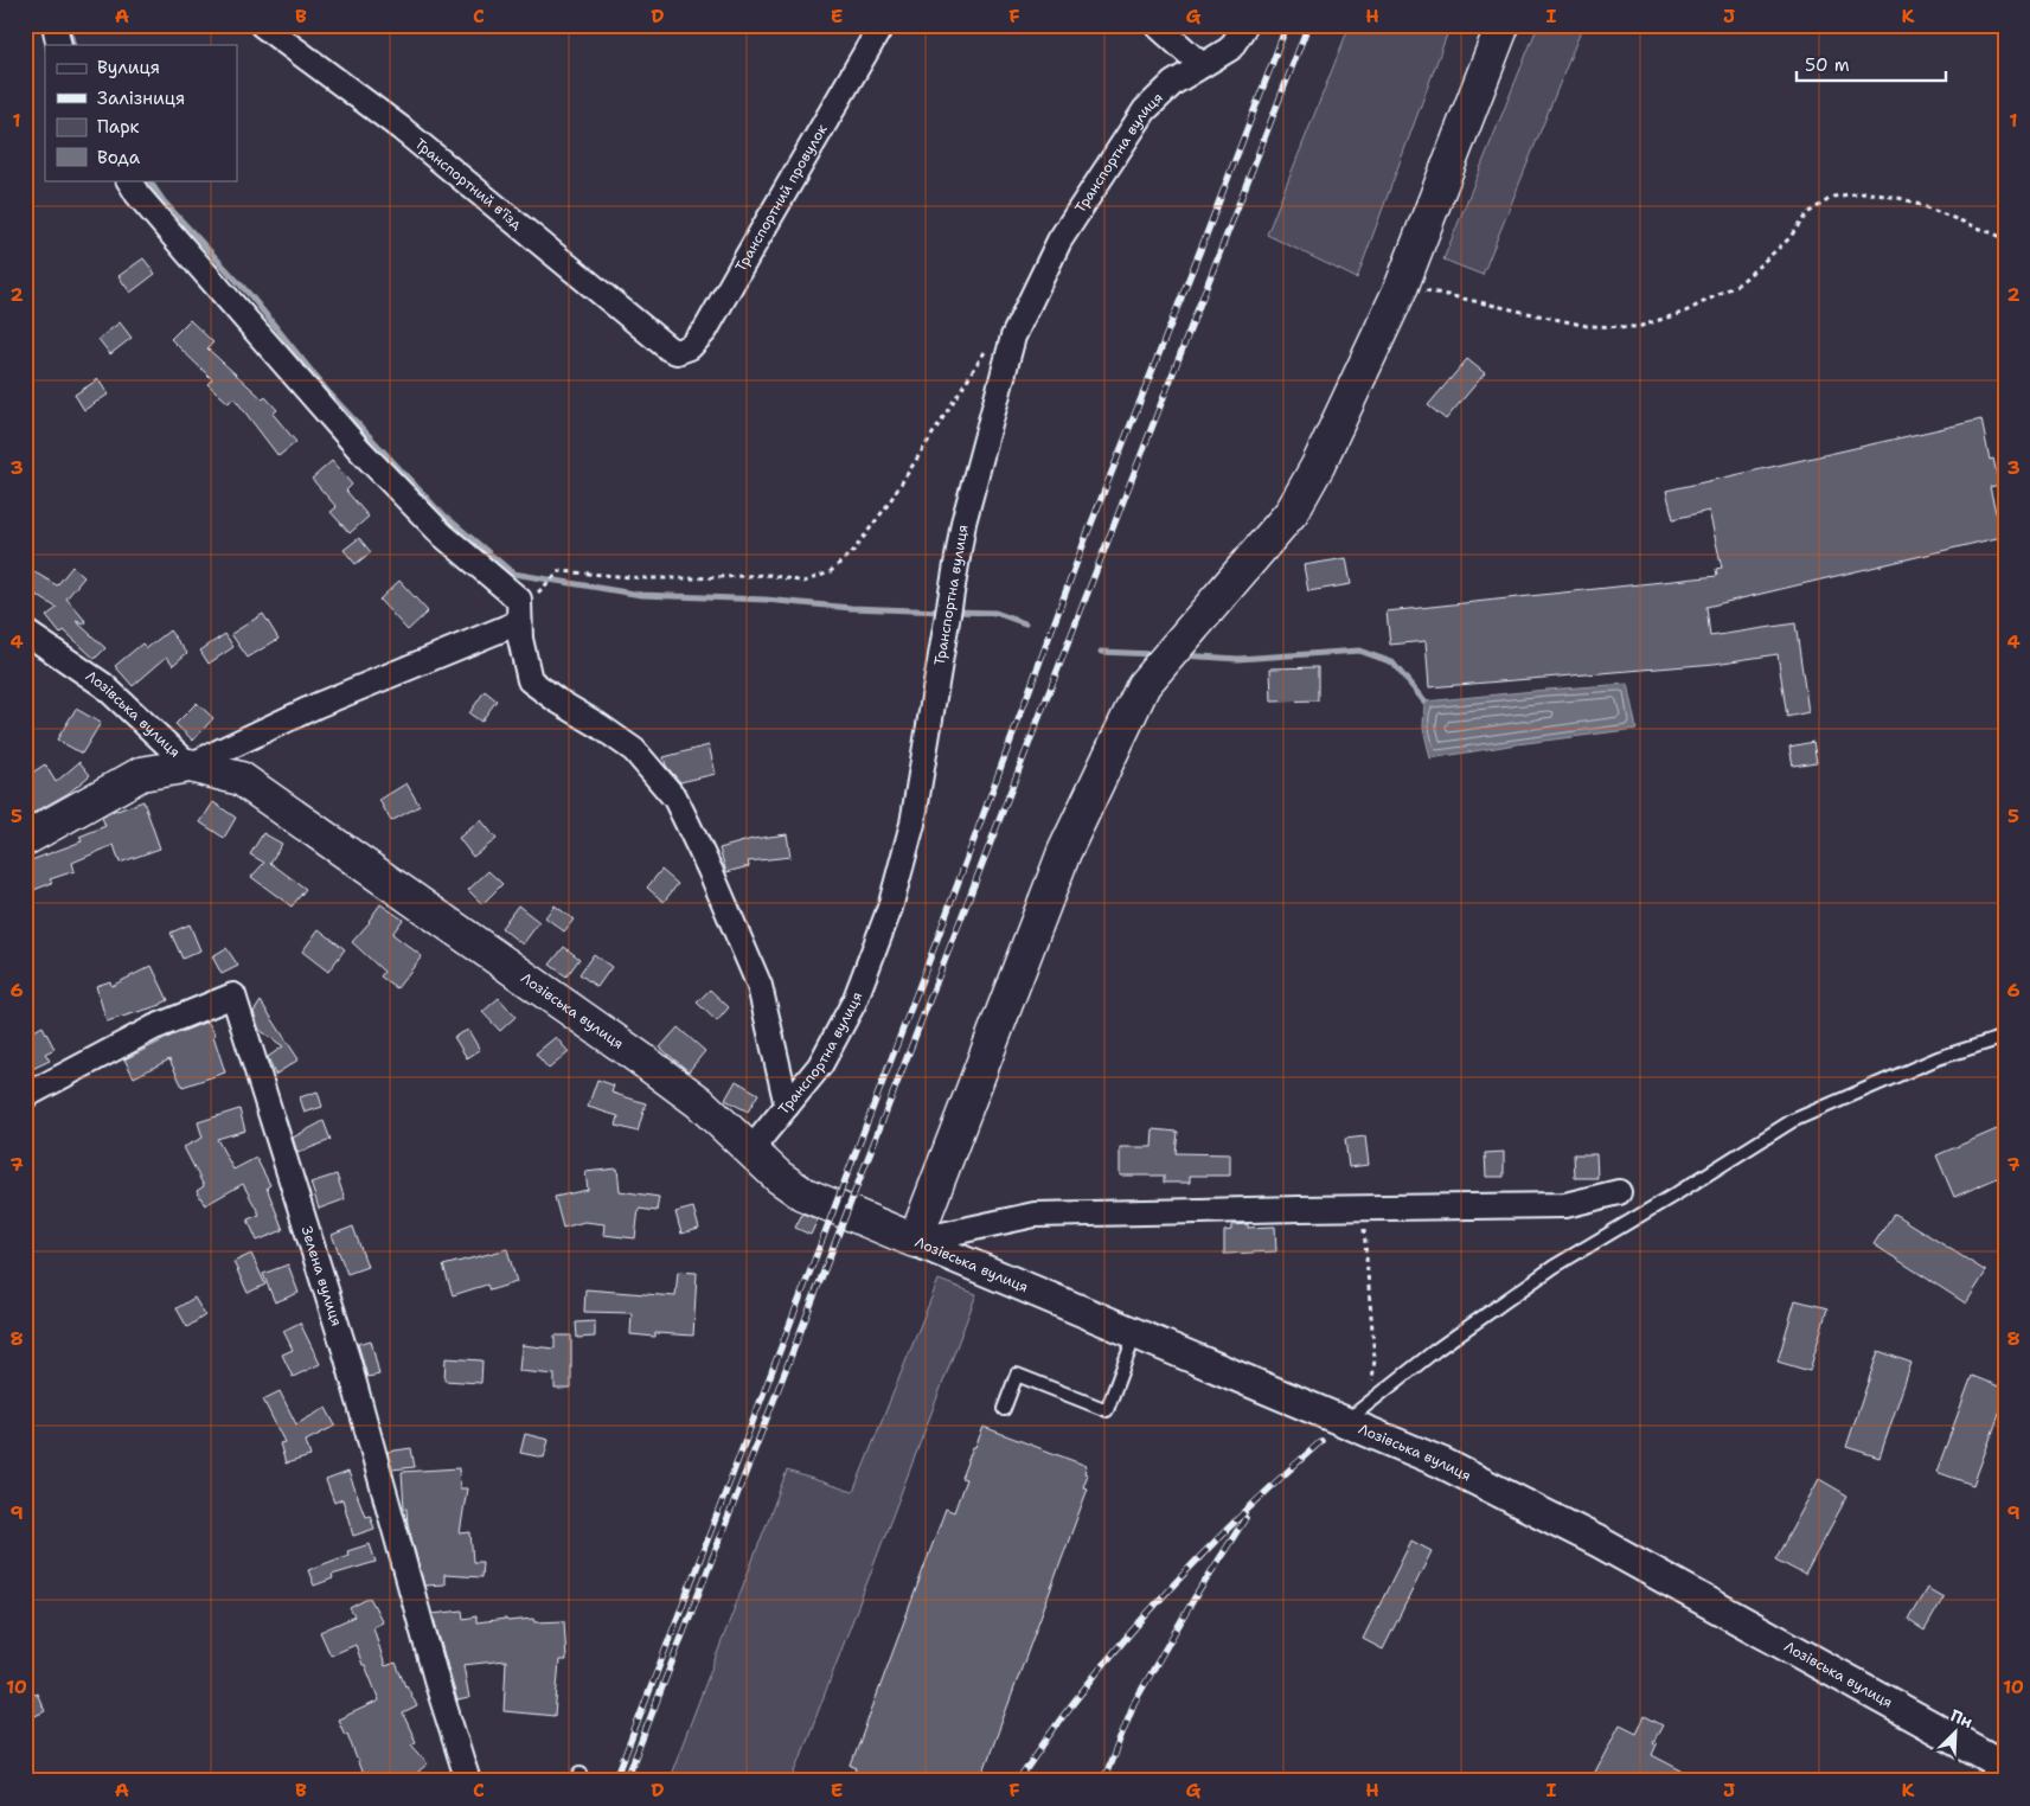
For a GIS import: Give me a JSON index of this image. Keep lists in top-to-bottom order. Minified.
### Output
{"streets":{"main road":["Лозівська вулиця"],"street":["Транспортна вулиця","Транспортний в'їзд","Транспортний провулок","Зелена вулиця"]},"crossings":[["Транспортна вулиця","Лозівська вулиця"],["Транспортний в'їзд","Транспортний провулок"]],"legend":["Вулиця","Залізниця","Парк","Вода"],"scale_bar":"50 m","north":"top right","grid":{"columns":["A","B","C","D","E","F","G","H","I","J","K"],"rows":["1","2","3","4","5","6","7","8","9","10"]}}
